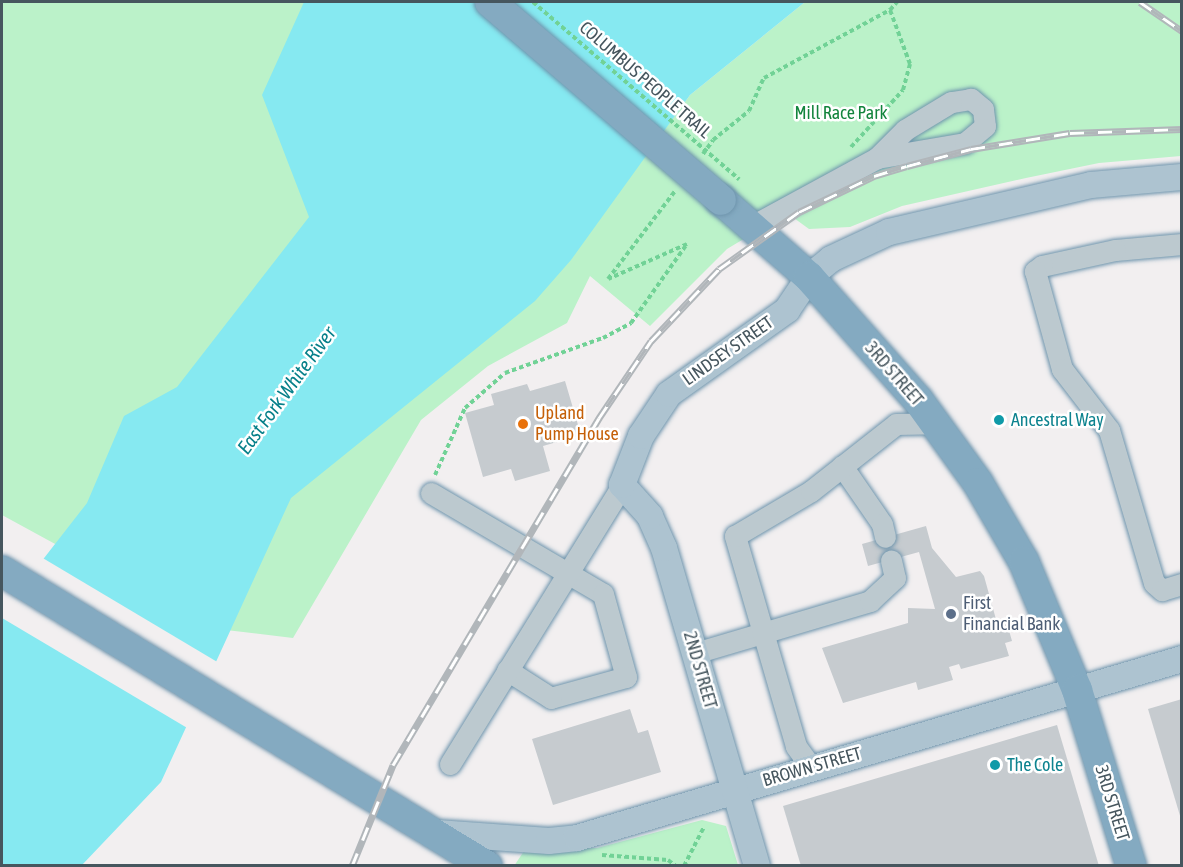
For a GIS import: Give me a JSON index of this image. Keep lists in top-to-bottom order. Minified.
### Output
{"streets":{"highway":["3RD STREET"],"main road":["LINDSEY STREET","2ND STREET","BROWN STREET"],"path":["COLUMBUS PEOPLE TRAIL"]},"crossings":[["COLUMBUS PEOPLE TRAIL","3RD STREET"],["LINDSEY STREET","3RD STREET"],["LINDSEY STREET","2ND STREET"],["3RD STREET","BROWN STREET"],["2ND STREET","BROWN STREET"]],"water":["East Fork White River"],"parks":["Mill Race Park"],"places":["Ancestral Way","Upland Pump House","First Financial Bank","The Cole"]}
